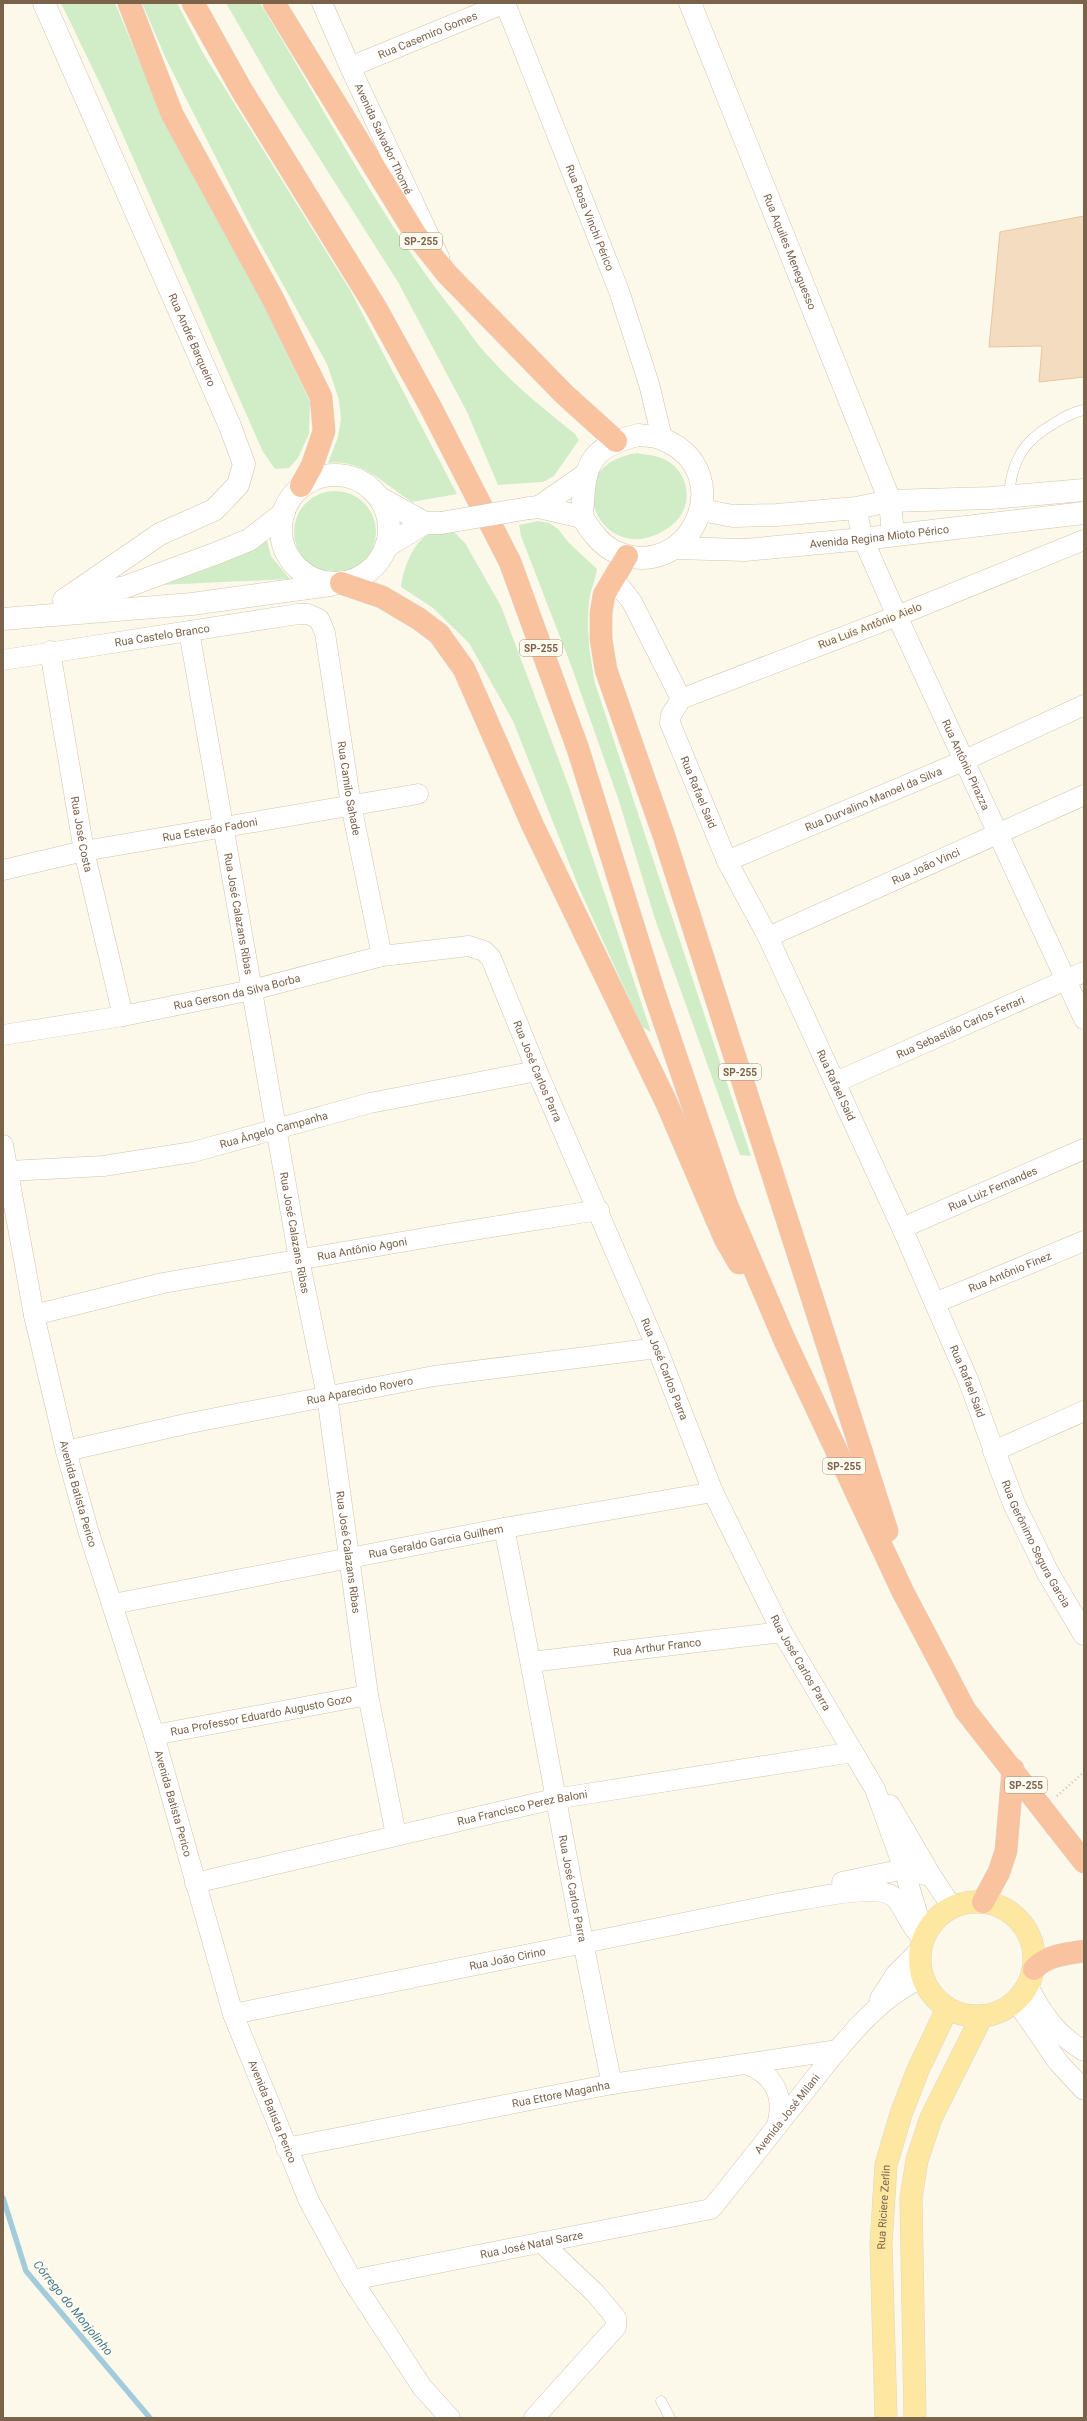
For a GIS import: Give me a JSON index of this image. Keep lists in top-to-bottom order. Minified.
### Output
{"streets":{"highway":["SP-255"],"main road":["Rua Riciere Zerlin"],"street":["Rua Casemiro Gomes","Avenida Salvador Thomé","Rua Rosa Vinchi Périco","Rua Aquiles Meneguesso","Rua André Barqueiro","Avenida Regina Mioto Périco","Rua Luís Antônio Aielo","Rua Castelo Branco","Rua Antônio Pirazza","Rua Camilo Sahade","Rua Rafael Said","Rua Durvalino Manoel da Silva","Rua Estevão Fadoni","Rua José Costa","Rua João Vinci","Rua José Calazans Ribas","Rua Gerson da Silva Borba","Rua Sebastião Carlos Ferrari","Rua José Carlos Parra","Rua Ângelo Campanha","Rua Luiz Fernandes","Rua Antônio Agoni","Rua Antônio Finez","Rua Aparecido Rovero","Avenida Batista Perico","Rua Geraldo Garcia Guilhem","Rua Gerônimo Segura Garcia","Rua Arthur Franco","Rua Professor Eduardo Augusto Gozo","Rua Francisco Perez Baloni","Rua João Cirino","Rua Ettore Maganha","Avenida José Milani","Rua José Natal Sarze"]},"crossings":[["Rua Casemiro Gomes","Avenida Salvador Thomé"],["Rua Casemiro Gomes","Rua Rosa Vinchi Périco"],["Avenida Salvador Thomé","SP-255"],["Rua Rosa Vinchi Périco","SP-255"],["Rua Rosa Vinchi Périco","Avenida Regina Mioto Périco"],["SP-255","Avenida Regina Mioto Périco"],["Rua Aquiles Meneguesso","Avenida Regina Mioto Périco"],["Avenida Regina Mioto Périco","Rua Antônio Pirazza"],["Rua Luís Antônio Aielo","Rua Antônio Pirazza"],["Rua Luís Antônio Aielo","Rua Rafael Said"],["Rua Castelo Branco","Rua Camilo Sahade"],["Rua Castelo Branco","Rua José Costa"],["Rua Castelo Branco","Rua José Calazans Ribas"],["Rua Antônio Pirazza","Rua Durvalino Manoel da Silva"],["Rua Antônio Pirazza","Rua João Vinci"],["Rua Antônio Pirazza","Rua Sebastião Carlos Ferrari"],["Rua Camilo Sahade","Rua Estevão Fadoni"],["Rua Camilo Sahade","Rua Gerson da Silva Borba"],["Rua Rafael Said","Rua Durvalino Manoel da Silva"],["Rua Rafael Said","Rua João Vinci"],["Rua Rafael Said","Rua Sebastião Carlos Ferrari"],["Rua Rafael Said","Rua Luiz Fernandes"],["Rua Rafael Said","Rua Antônio Finez"],["Rua Rafael Said","Rua Gerônimo Segura Garcia"],["Rua Estevão Fadoni","Rua José Costa"],["Rua Estevão Fadoni","Rua José Calazans Ribas"],["Rua José Costa","Rua Gerson da Silva Borba"],["Rua José Calazans Ribas","Rua Gerson da Silva Borba"],["Rua José Calazans Ribas","Rua Ângelo Campanha"],["Rua José Calazans Ribas","Rua Antônio Agoni"],["Rua José Calazans Ribas","Rua Aparecido Rovero"],["Rua José Calazans Ribas","Rua Geraldo Garcia Guilhem"],["Rua José Calazans Ribas","Rua Professor Eduardo Augusto Gozo"],["Rua José Calazans Ribas","Rua Francisco Perez Baloni"],["Rua Gerson da Silva Borba","Rua José Carlos Parra"],["Rua José Carlos Parra","Rua Ângelo Campanha"],["Rua José Carlos Parra","Rua Antônio Agoni"],["Rua José Carlos Parra","Rua Aparecido Rovero"],["Rua José Carlos Parra","Rua Geraldo Garcia Guilhem"],["Rua José Carlos Parra","Rua Arthur Franco"],["Rua José Carlos Parra","Rua Francisco Perez Baloni"],["Rua José Carlos Parra","Rua João Cirino"],["Rua José Carlos Parra","Rua Ettore Maganha"],["Rua José Carlos Parra","Avenida José Milani"],["Rua José Carlos Parra","Rua Riciere Zerlin"],["Rua Ângelo Campanha","Avenida Batista Perico"],["Rua Antônio Agoni","Avenida Batista Perico"],["Rua Aparecido Rovero","Avenida Batista Perico"],["Avenida Batista Perico","Rua Geraldo Garcia Guilhem"],["Avenida Batista Perico","Rua Professor Eduardo Augusto Gozo"],["Avenida Batista Perico","Rua Francisco Perez Baloni"],["Avenida Batista Perico","Rua João Cirino"],["Avenida Batista Perico","Rua Ettore Maganha"],["Avenida Batista Perico","Rua José Natal Sarze"],["Rua Ettore Maganha","Avenida José Milani"],["Avenida José Milani","Rua Riciere Zerlin"],["Avenida José Milani","Rua José Natal Sarze"]],"water":["Córrego do Monjolinho"]}
